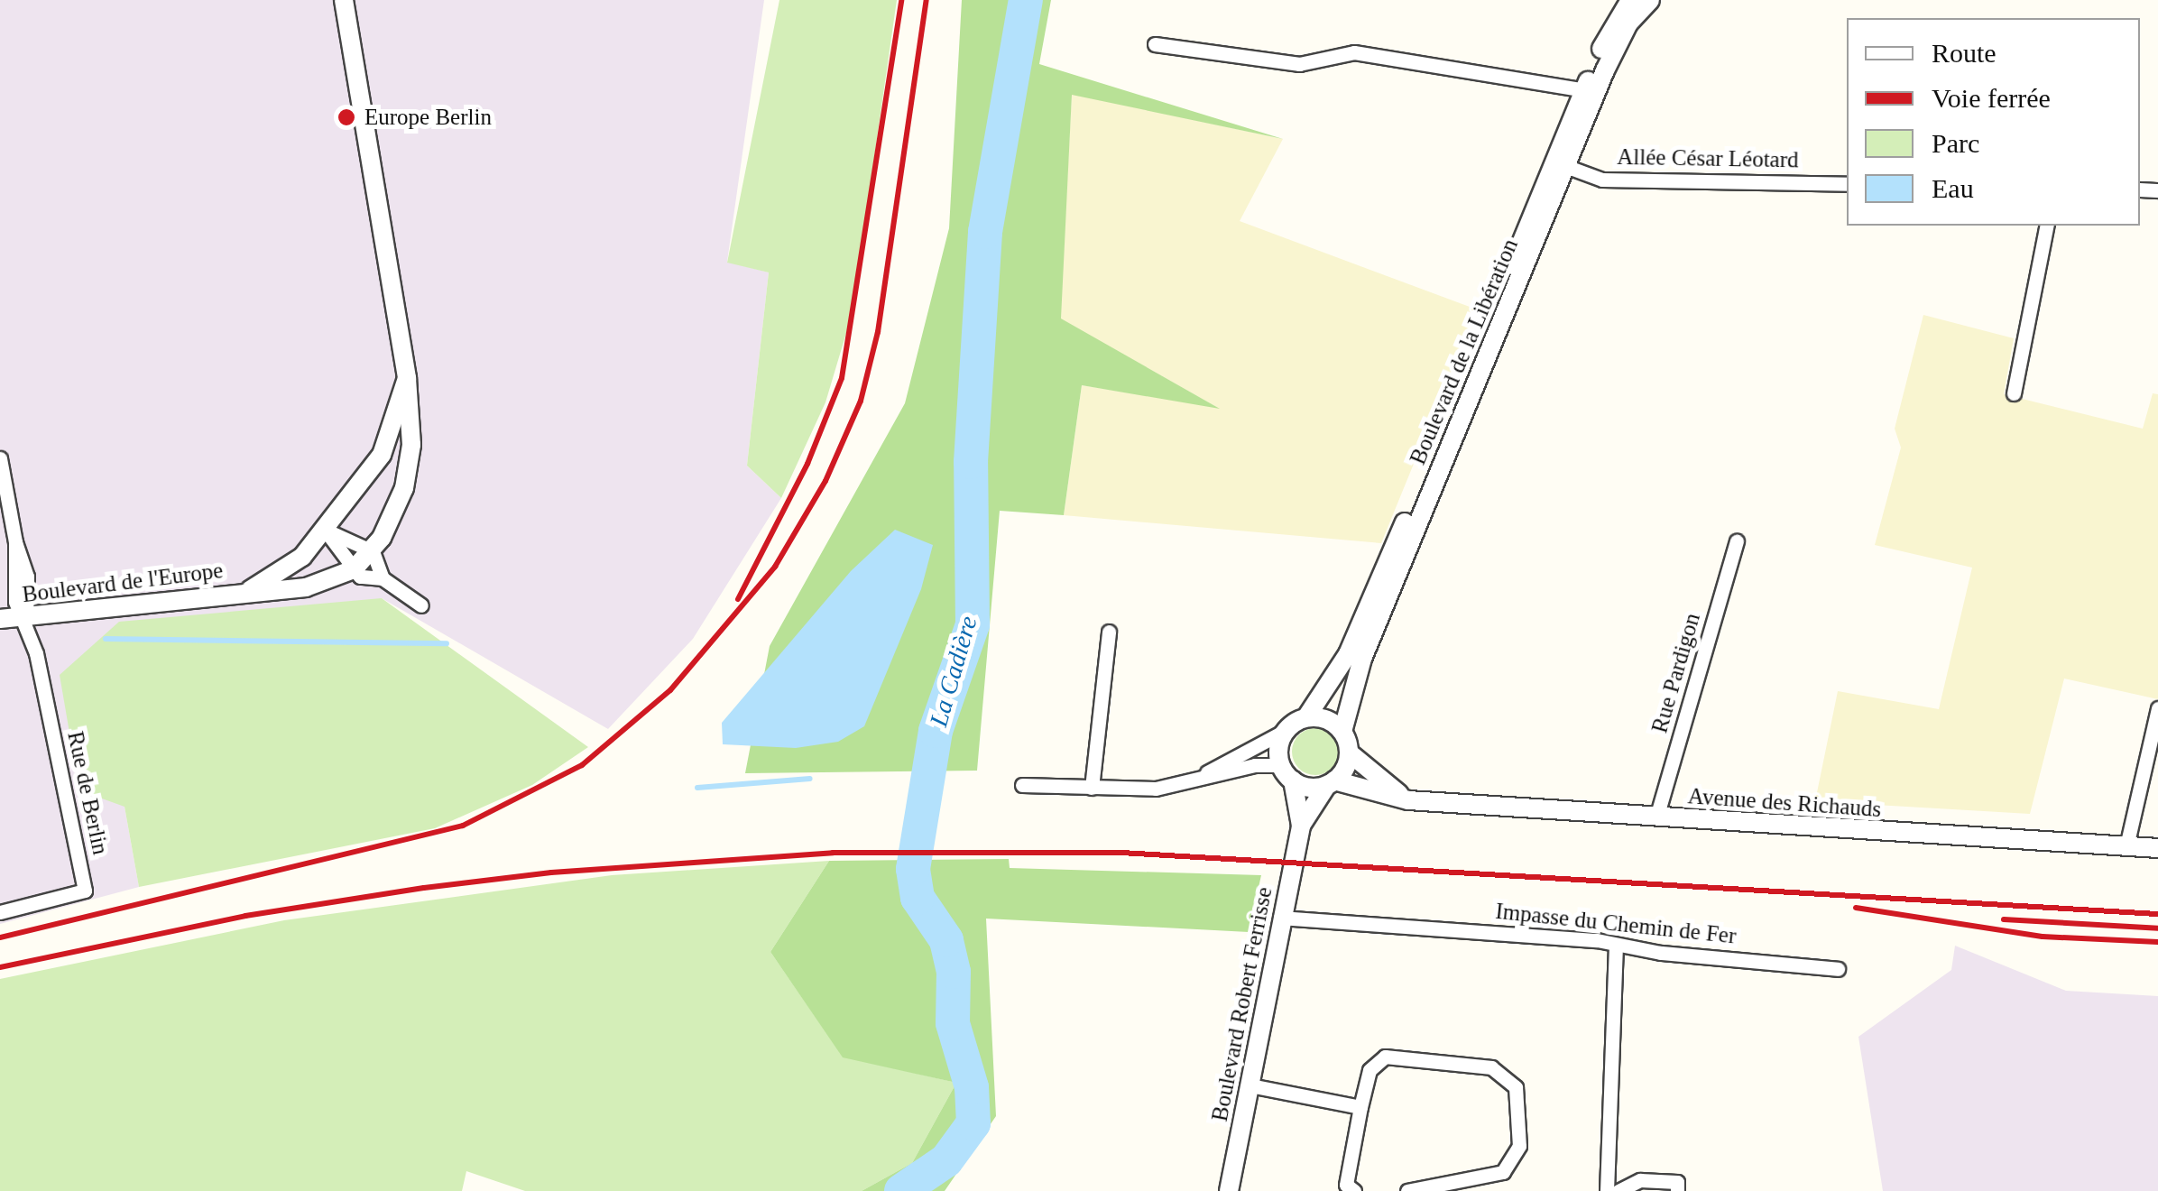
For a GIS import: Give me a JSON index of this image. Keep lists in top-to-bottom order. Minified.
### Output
{"streets":{"street":["Allée César Léotard","Boulevard de la Libération","Boulevard de l'Europe","Rue Pardigon","Rue de Berlin","Avenue des Richauds","Impasse du Chemin de Fer","Boulevard Robert Ferrisse"]},"crossings":[["Allée César Léotard","Boulevard de la Libération"],["Boulevard de la Libération","Avenue des Richauds"],["Boulevard de la Libération","Boulevard Robert Ferrisse"],["Boulevard de l'Europe","Rue de Berlin"],["Rue Pardigon","Avenue des Richauds"],["Avenue des Richauds","Boulevard Robert Ferrisse"],["Impasse du Chemin de Fer","Boulevard Robert Ferrisse"]],"water":["La Cadière"],"places":["Europe Berlin"],"legend":["Route","Voie ferrée","Parc","Eau"]}
